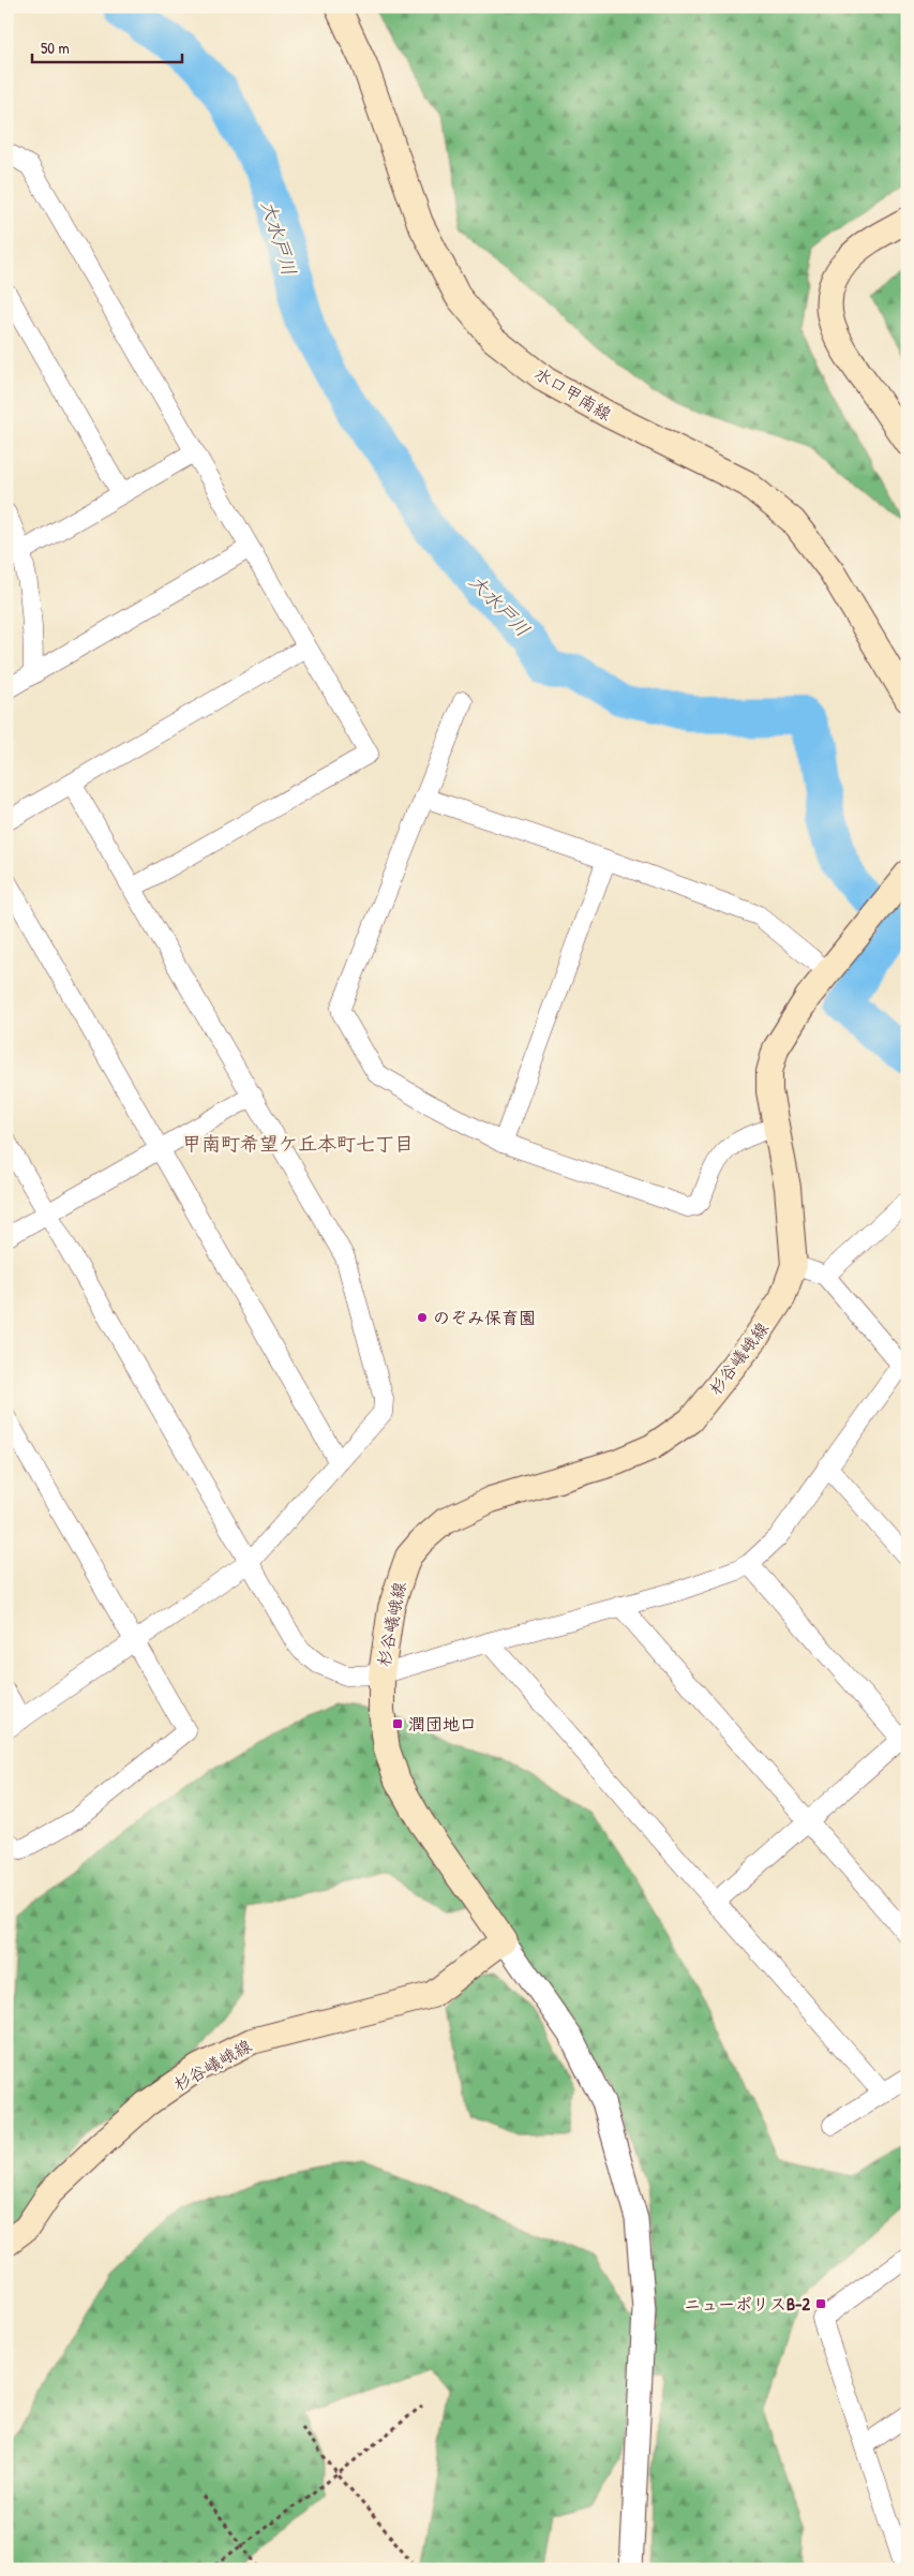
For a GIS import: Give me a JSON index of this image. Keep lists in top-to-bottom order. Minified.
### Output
{"streets":{"main road":["水口甲南線","杉谷嶬峨線"]},"districts":["甲南町希望ケ丘本町七丁目"],"water":["大水戸川"],"places":{"other":["のぞみ保育園"],"transit":["潤団地口","ニューポリスB-2"]},"scale_bar":"50 m"}
